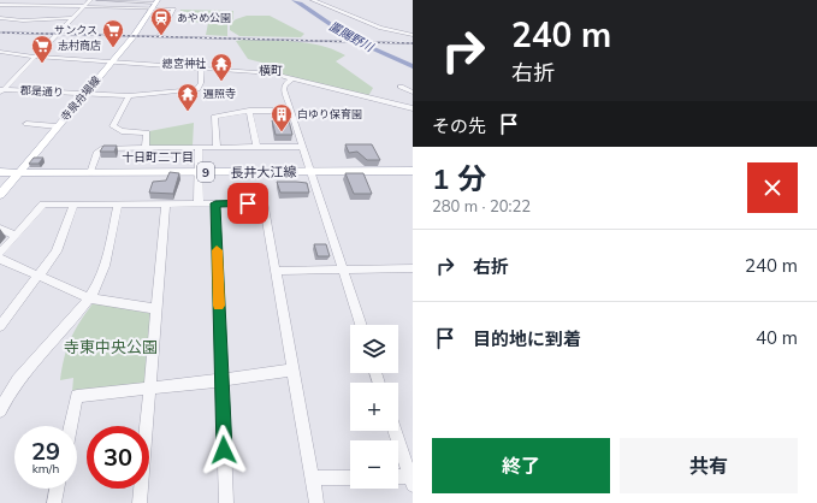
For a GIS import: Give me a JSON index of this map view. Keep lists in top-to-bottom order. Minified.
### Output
{"streets":{"main road":["寺泉舟場線","9","長井大江線"],"street":["郡是通り"]},"crossings":[["郡是通り","寺泉舟場線"],["寺泉舟場線","長井大江線"]],"districts":["横町","十日町二丁目"],"water":["置賜野川"],"parks":["寺東中央公園"],"places":{"station":["あやめ公園"],"supermarket":["サンクス","志村商店"],"temple":["總宮神社","遍照寺"],"building":["白ゆり保育園"]},"page":{"turn":["240 m","右折"],"then":"その先","heading":["1 分","280 m · 20:22"],"list":[{"name":"右折","value":"240 m"},{"name":"目的地に到着","value":"40 m"}],"map_buttons":["+","−"],"speed":"29 km/h","limit":"30","buttons":["終了","共有"]}}
